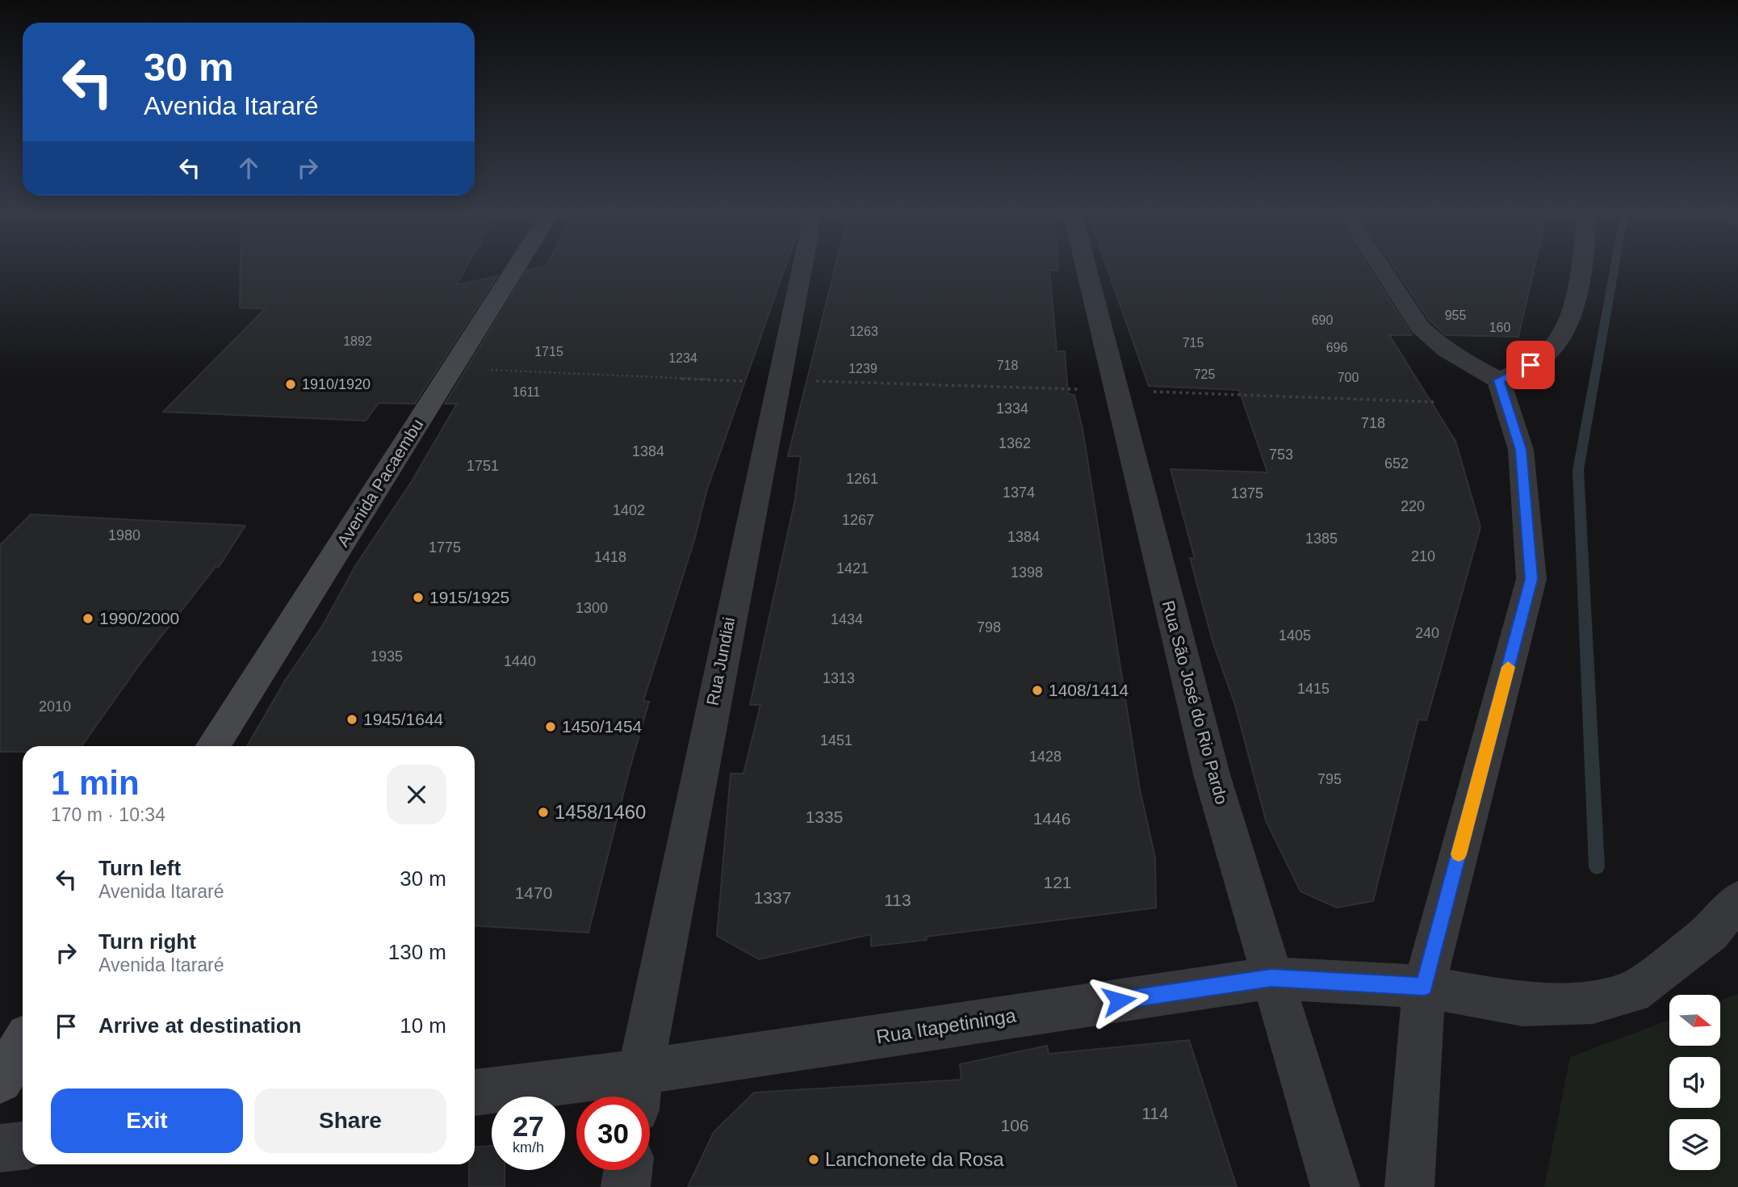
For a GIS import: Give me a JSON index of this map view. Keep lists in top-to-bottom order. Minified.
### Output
{"streets":{"main road":["Avenida Pacaembu"],"street":["Rua Jundiai","Rua São José do Rio Pardo","Rua Itapetininga"]},"crossings":[["Rua Jundiai","Rua Itapetininga"],["Rua São José do Rio Pardo","Rua Itapetininga"]],"places":["1910/1920","1915/1925","1990/2000","1408/1414","1945/1644","1450/1454","1458/1460","Lanchonete da Rosa"],"house_numbers":["955","690","160","1263","1892","715","696","1715","1234","718","1239","725","700","1611","1334","718","1362","1384","753","652","1751","1261","1374","1375","220","1402","1267","1980","1384","1385","1775","210","1418","1421","1398","1300","1434","798","240","1405","1935","1440","1313","1415","2010","1451","1428","795","1335","1446","121","1470","1337","113","114","106"],"north":"right","page":{"turn":["30 m","Avenida Itararé"],"heading":["1 min","170 m · 10:34"],"list":[{"name":"Turn left","note":"Avenida Itararé","value":"30 m"},{"name":"Turn right","note":"Avenida Itararé","value":"130 m"},{"name":"Arrive at destination","value":"10 m"}],"buttons":["Exit","Share"],"speed":"27 km/h","limit":"30"}}
